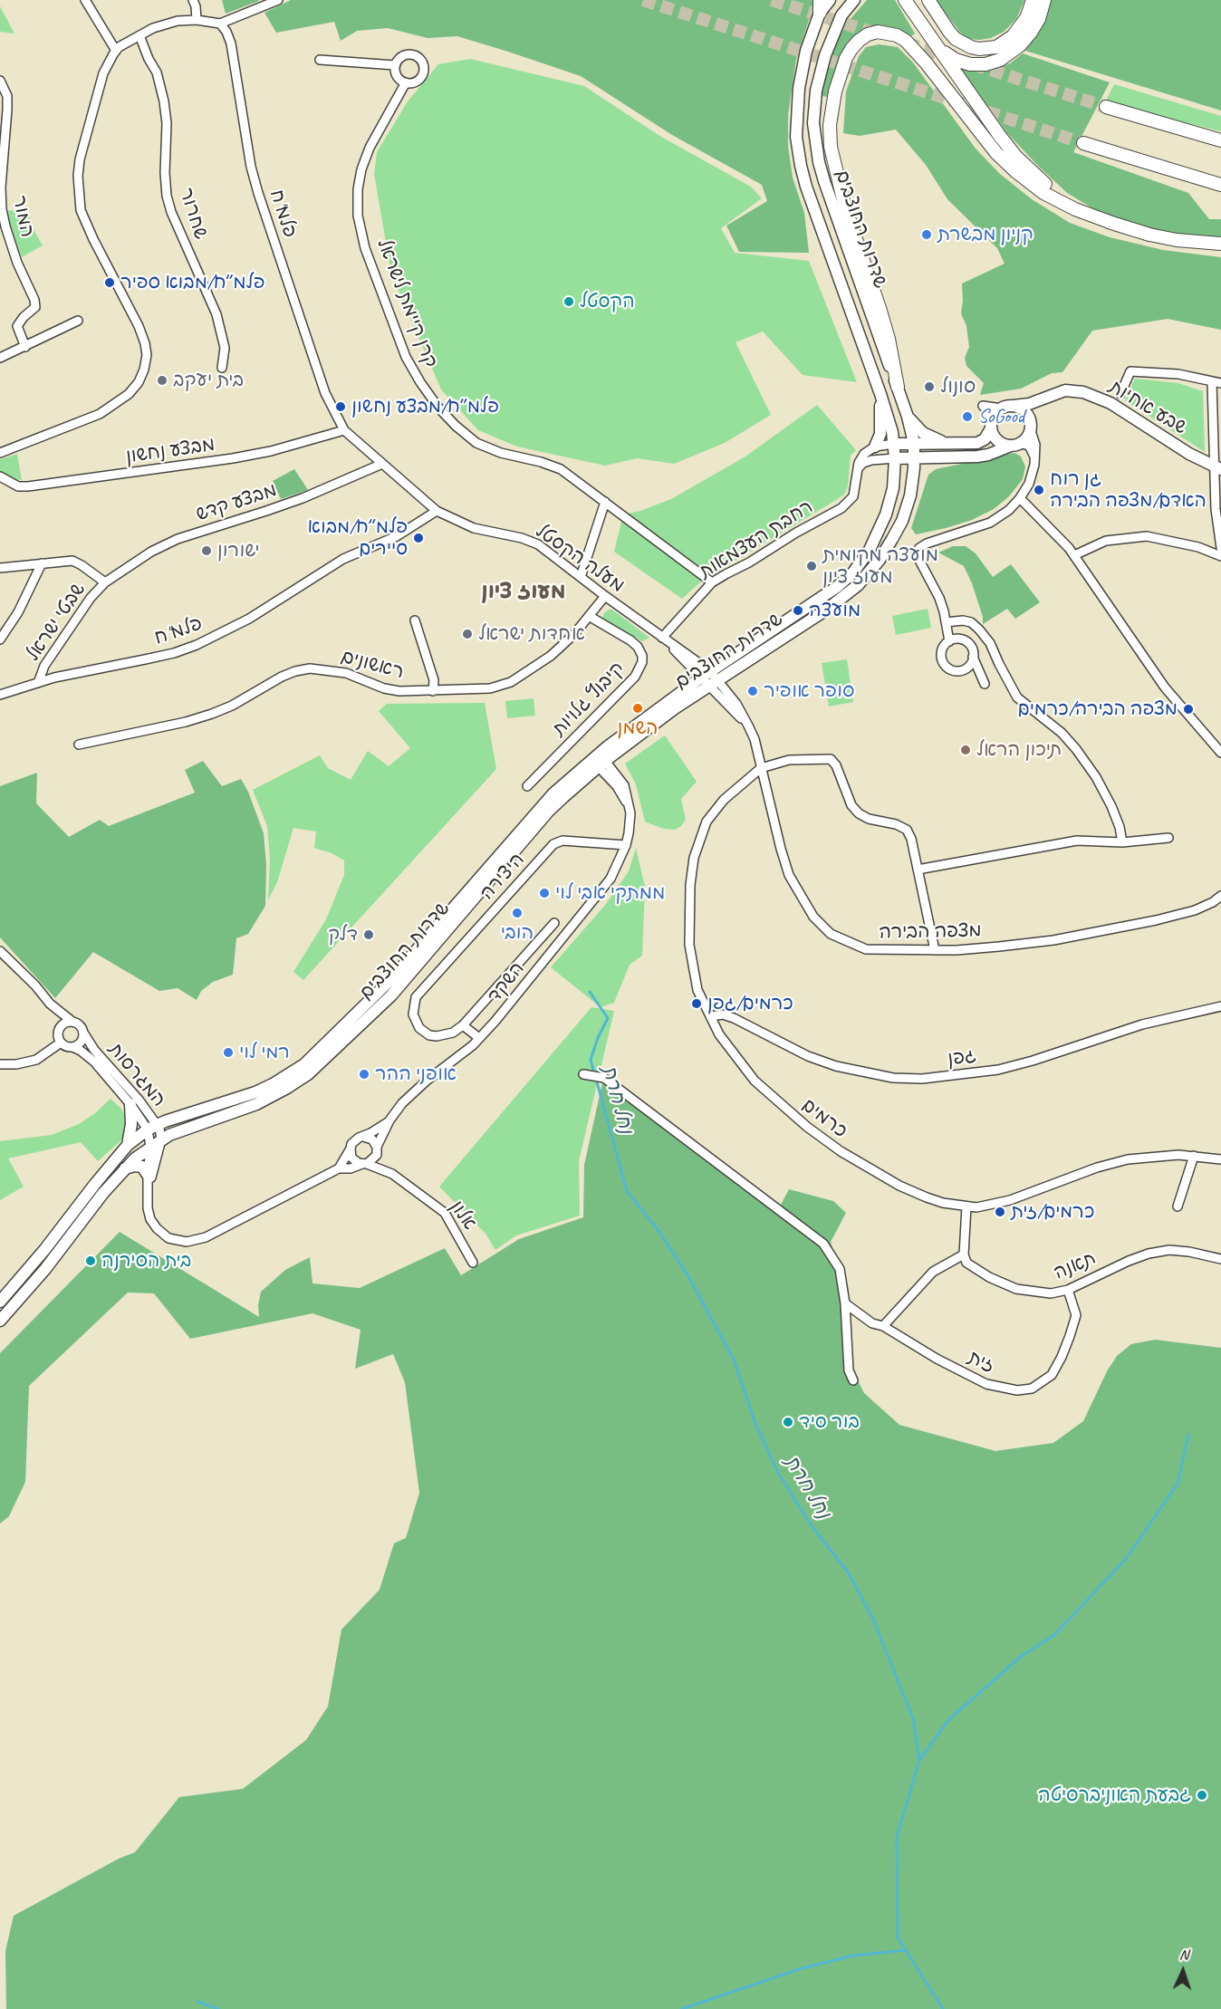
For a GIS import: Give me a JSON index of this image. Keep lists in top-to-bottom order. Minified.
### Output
{"streets":{"main road":["שדרות החוצבים","שבע אחיות"],"street":["שחרור","פלמ\"ח","המור","קרן קיימת לישראל","מבצע נחשון","מבצע קדש","רחבת העצמאות","מעלה הקסטל","שבטי ישראל","ראשונים","קיבוץ גלויות","היצירה","מצפה הבירה","השקד","גפן","המגרסות","כרמים","אלון","תאנה","זית"]},"crossings":[["פלמ\"ח","מבצע נחשון"],["פלמ\"ח","מבצע קדש"],["פלמ\"ח","מעלה הקסטל"],["פלמ\"ח","שבטי ישראל"],["שדרות החוצבים","מעלה הקסטל"],["שדרות החוצבים","מצפה הבירה"],["שדרות החוצבים","המגרסות"],["קרן קיימת לישראל","רחבת העצמאות"],["מבצע קדש","שבטי ישראל"],["רחבת העצמאות","מעלה הקסטל"],["מעלה הקסטל","ראשונים"],["מעלה הקסטל","מצפה הבירה"],["ראשונים","קיבוץ גלויות"],["היצירה","השקד"],["מצפה הבירה","כרמים"],["השקד","אלון"],["גפן","כרמים"],["תאנה","זית"]],"districts":["מעוז ציון"],"water":["נחל חרת"],"places":["קניון מבשרת","פלמ״ח/מבוא ספיר","הקסטל","בית יעקב","סונול","פלמ״ח/מבצע נחשון","SoGood","גן רוח האדם/מצפה הבירה","פלמ״ח/מבוא סיירים","ישורון","מועצה מקומית מעוז ציון","מועצה","אחדות ישראל","סופר אופיר","השמן","מצפה הבירה/כרמים","תיכון הראל","ממתקי אבי לוי","הובי","דלק","כרמים/גפן","רמי לוי","אופני ההר","כרמים/זית","בית הסירנה","בור סיד","גבעת האוניברסיטה"],"north":"top"}
